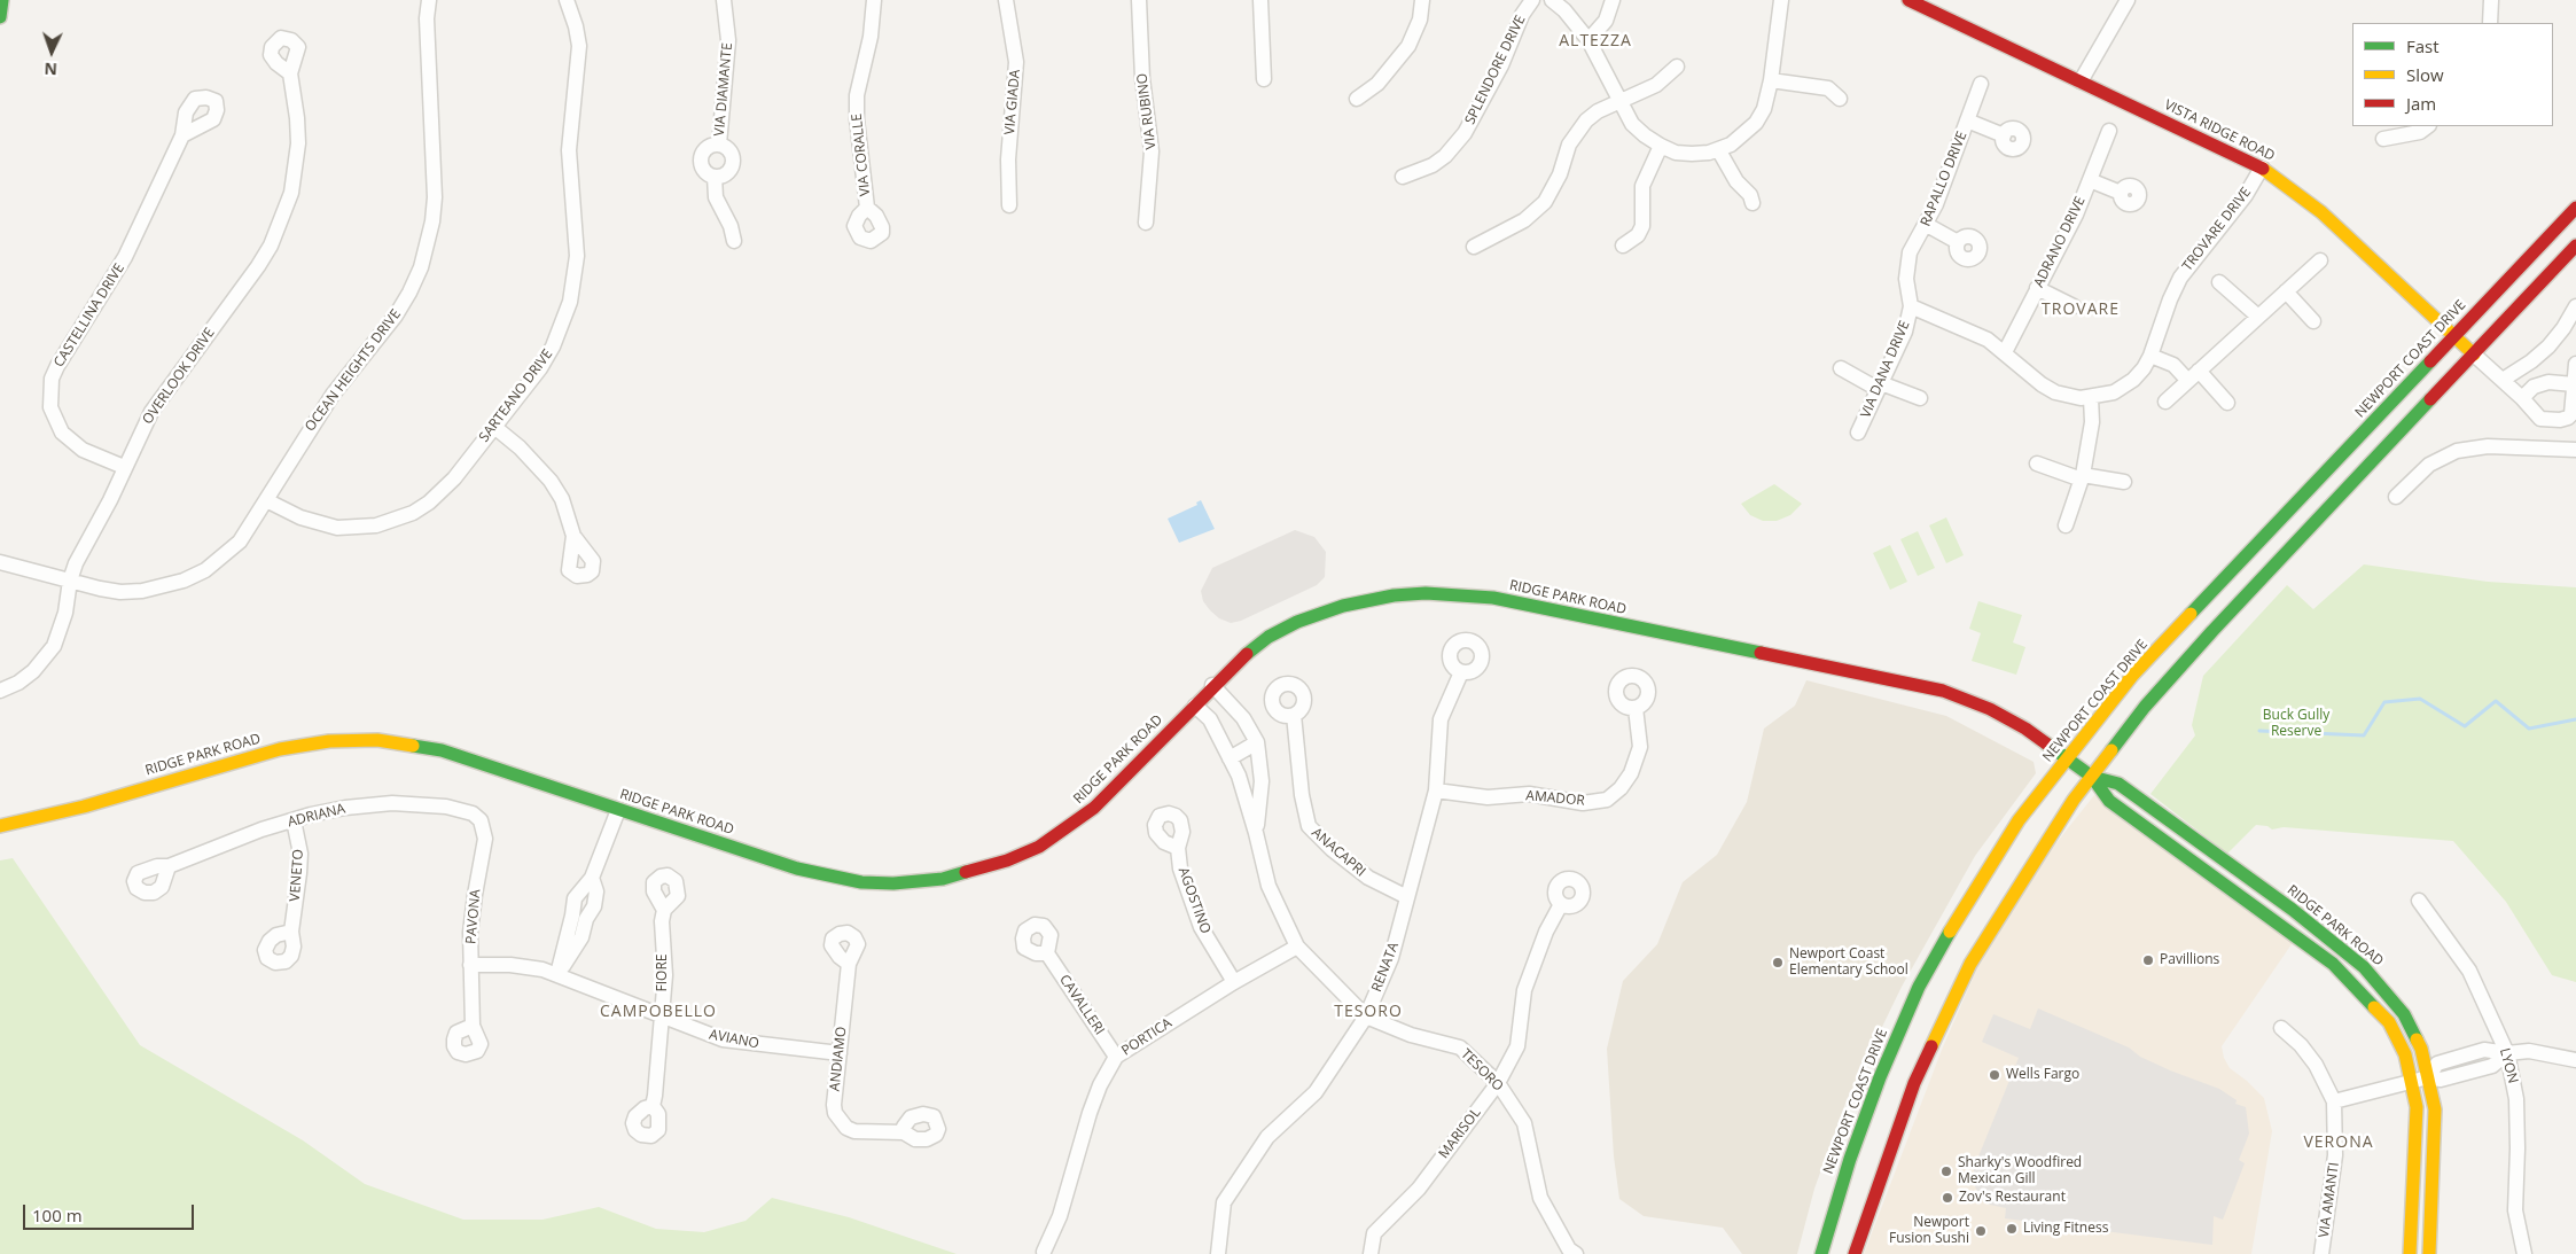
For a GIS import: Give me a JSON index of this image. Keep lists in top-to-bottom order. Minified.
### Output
{"streets":{"street":["SPLENDORE DRIVE","VIA DIAMANTE","VIA GIADA","VIA RUBINO","VISTA RIDGE ROAD","VIA CORALLE","RAPALLO DRIVE","TROVARE DRIVE","ADRANO DRIVE","CASTELLINA DRIVE","NEWPORT COAST DRIVE","VIA DANA DRIVE","OCEAN HEIGHTS DRIVE","OVERLOOK DRIVE","SARTEANO DRIVE","RIDGE PARK ROAD","AMADOR","ADRIANA","ANACAPRI","VENETO","AGOSTINO","PAVONA","RENATA","FIORE","CAVALLERI","PORTICA","AVIANO","ANDIAMO","LYON","TESORO","MARISOL","VIA AMANTI"]},"crossings":[["VISTA RIDGE ROAD","TROVARE DRIVE"],["VISTA RIDGE ROAD","NEWPORT COAST DRIVE"],["RAPALLO DRIVE","VIA DANA DRIVE"],["CASTELLINA DRIVE","OVERLOOK DRIVE"],["NEWPORT COAST DRIVE","RIDGE PARK ROAD"],["OCEAN HEIGHTS DRIVE","OVERLOOK DRIVE"],["OCEAN HEIGHTS DRIVE","SARTEANO DRIVE"],["RIDGE PARK ROAD","TESORO"],["AMADOR","RENATA"],["ADRIANA","VENETO"],["ADRIANA","PAVONA"],["ANACAPRI","RENATA"],["AGOSTINO","PORTICA"],["PAVONA","AVIANO"],["RENATA","TESORO"],["FIORE","AVIANO"],["CAVALLERI","PORTICA"],["PORTICA","TESORO"],["AVIANO","ANDIAMO"],["TESORO","MARISOL"]],"districts":["ALTEZZA","TROVARE","CAMPOBELLO","TESORO","VERONA"],"parks":["Buck Gully Reserve"],"places":["Pavillions","Newport Coast Elementary School","Wells Fargo","Sharky's Woodfired Mexican Gill","Zov's Restaurant","Living Fitness","Newport Fusion Sushi"],"legend":["Fast","Slow","Jam"],"scale_bar":"100 m","north":"bottom"}
